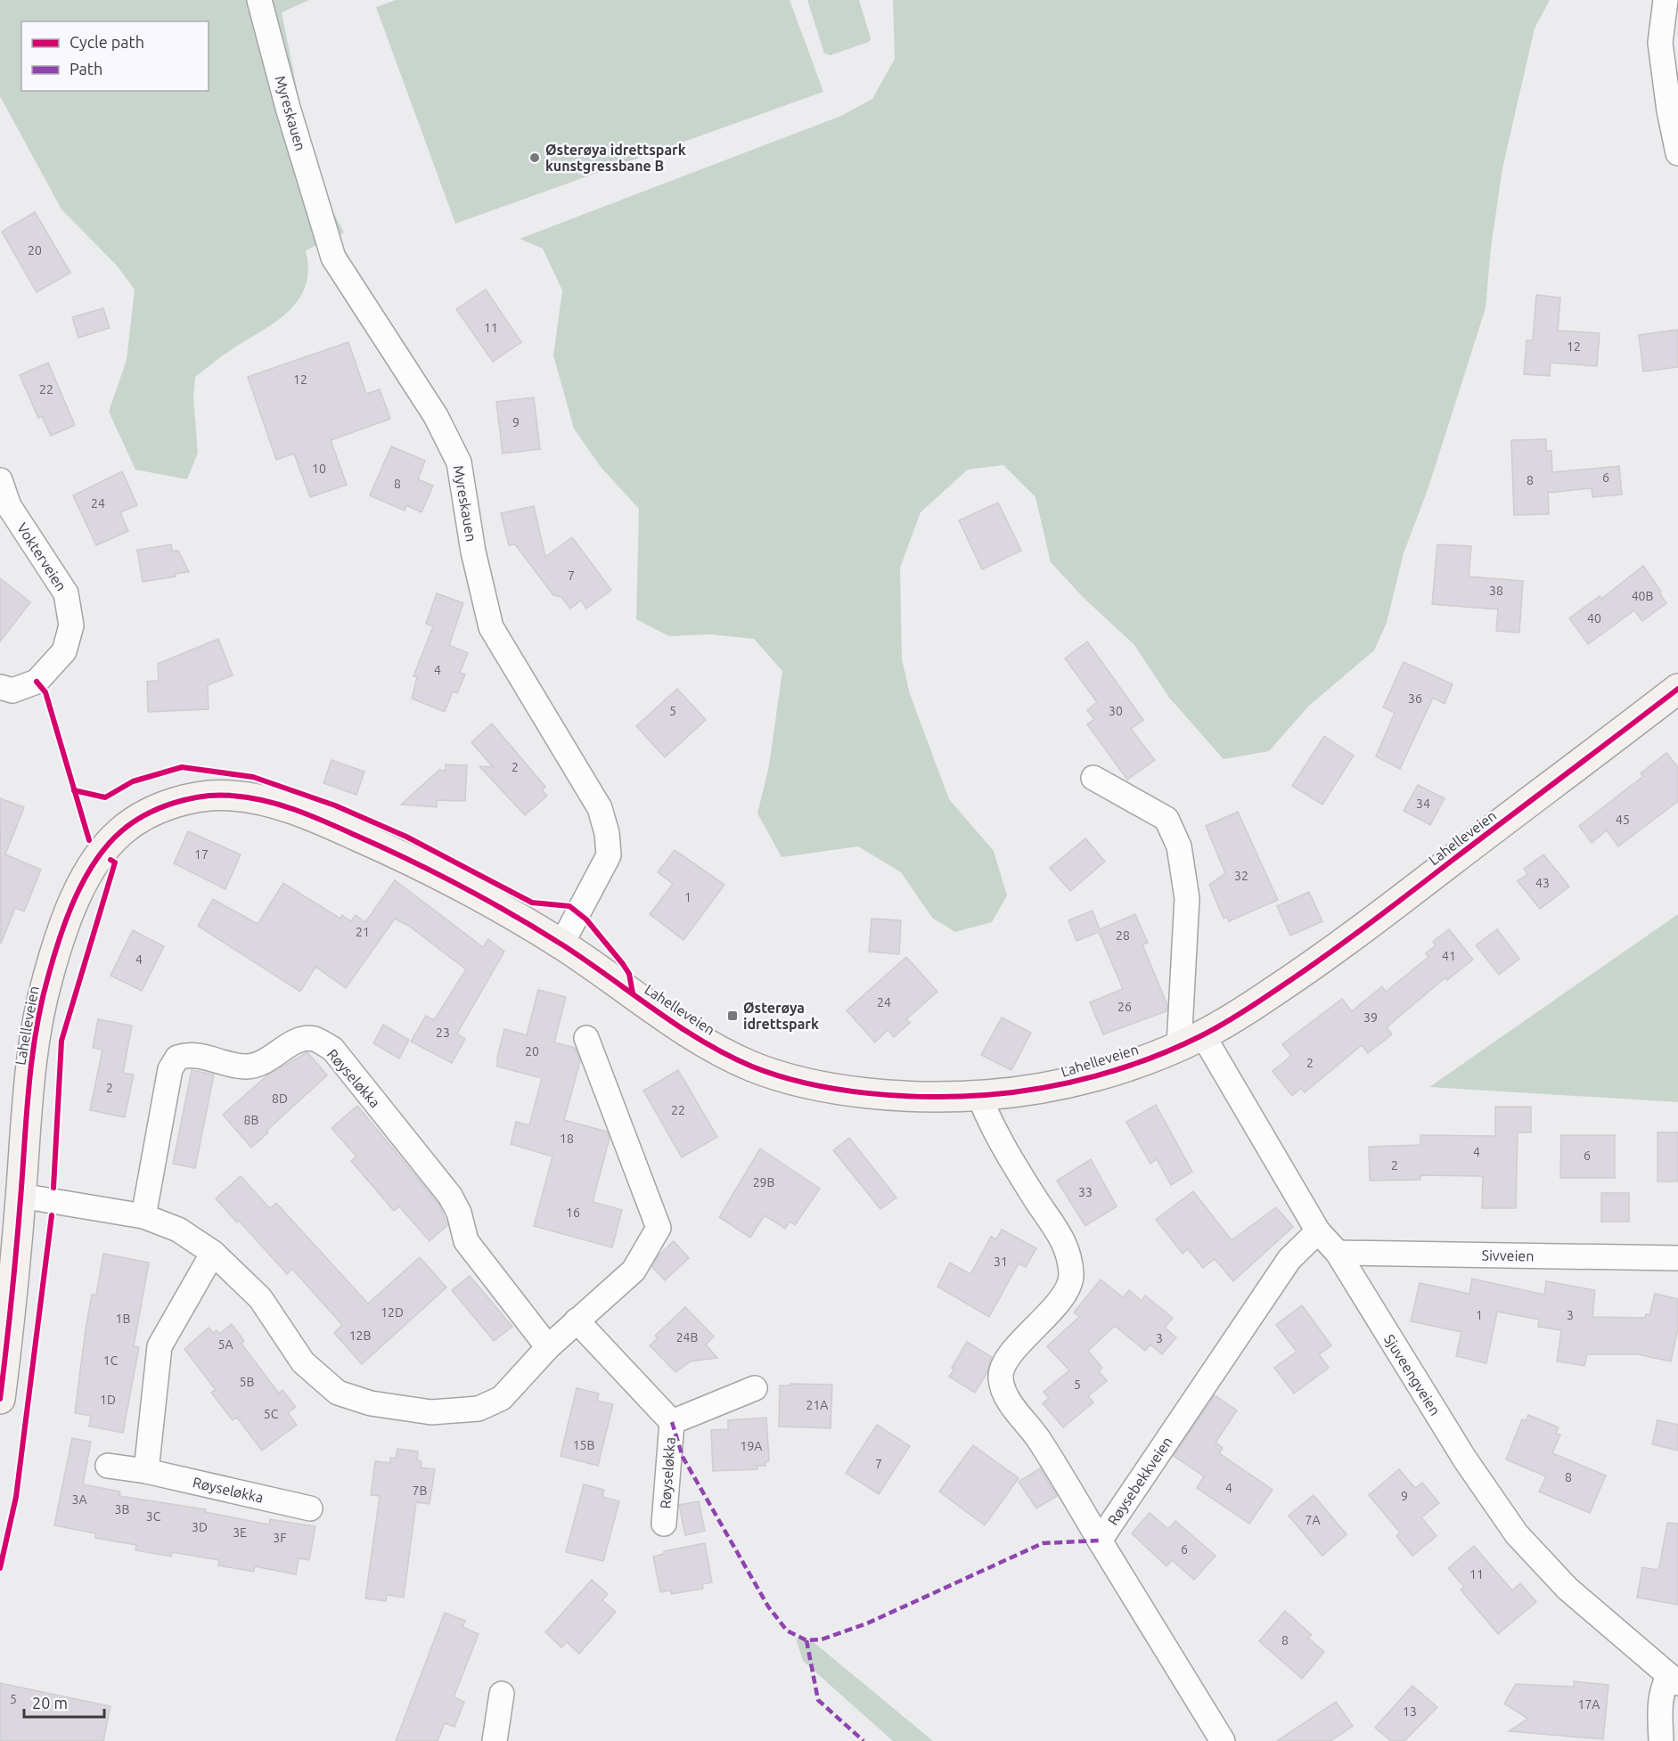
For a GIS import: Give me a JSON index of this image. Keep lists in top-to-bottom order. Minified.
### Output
{"streets":{"street":["Myreskauen","Vokterveien","Lahelleveien","Røyseløkka","Sivveien","Sjuveengveien","Røysebekkveien"]},"crossings":[["Myreskauen","Lahelleveien"],["Lahelleveien","Sjuveengveien"],["Sivveien","Sjuveengveien"],["Sjuveengveien","Røysebekkveien"]],"places":{"other":["Østerøya idrettspark kunstgressbane B"],"transit":["Østerøya idrettspark"]},"house_numbers":["20","11","12","12","22","9","10","6","8","8","24","7","38","40B","40","4","36","5","30","2","34","45","17","32","43","1","21","28","41","4","24","26","39","23","20","2","2","8D","22","8B","18","4","6","2","29B","33","16","31","12D","1","3","1B","12B","24B","3","5A","1C","5B","5","1D","21A","5C","15B","19A","7","8","4","7B","9","3A","3B","3C","7A","3D","3E","3F","6","11","8","5","17A","13"],"legend":["Cycle path","Path"],"scale_bar":"20 m"}
